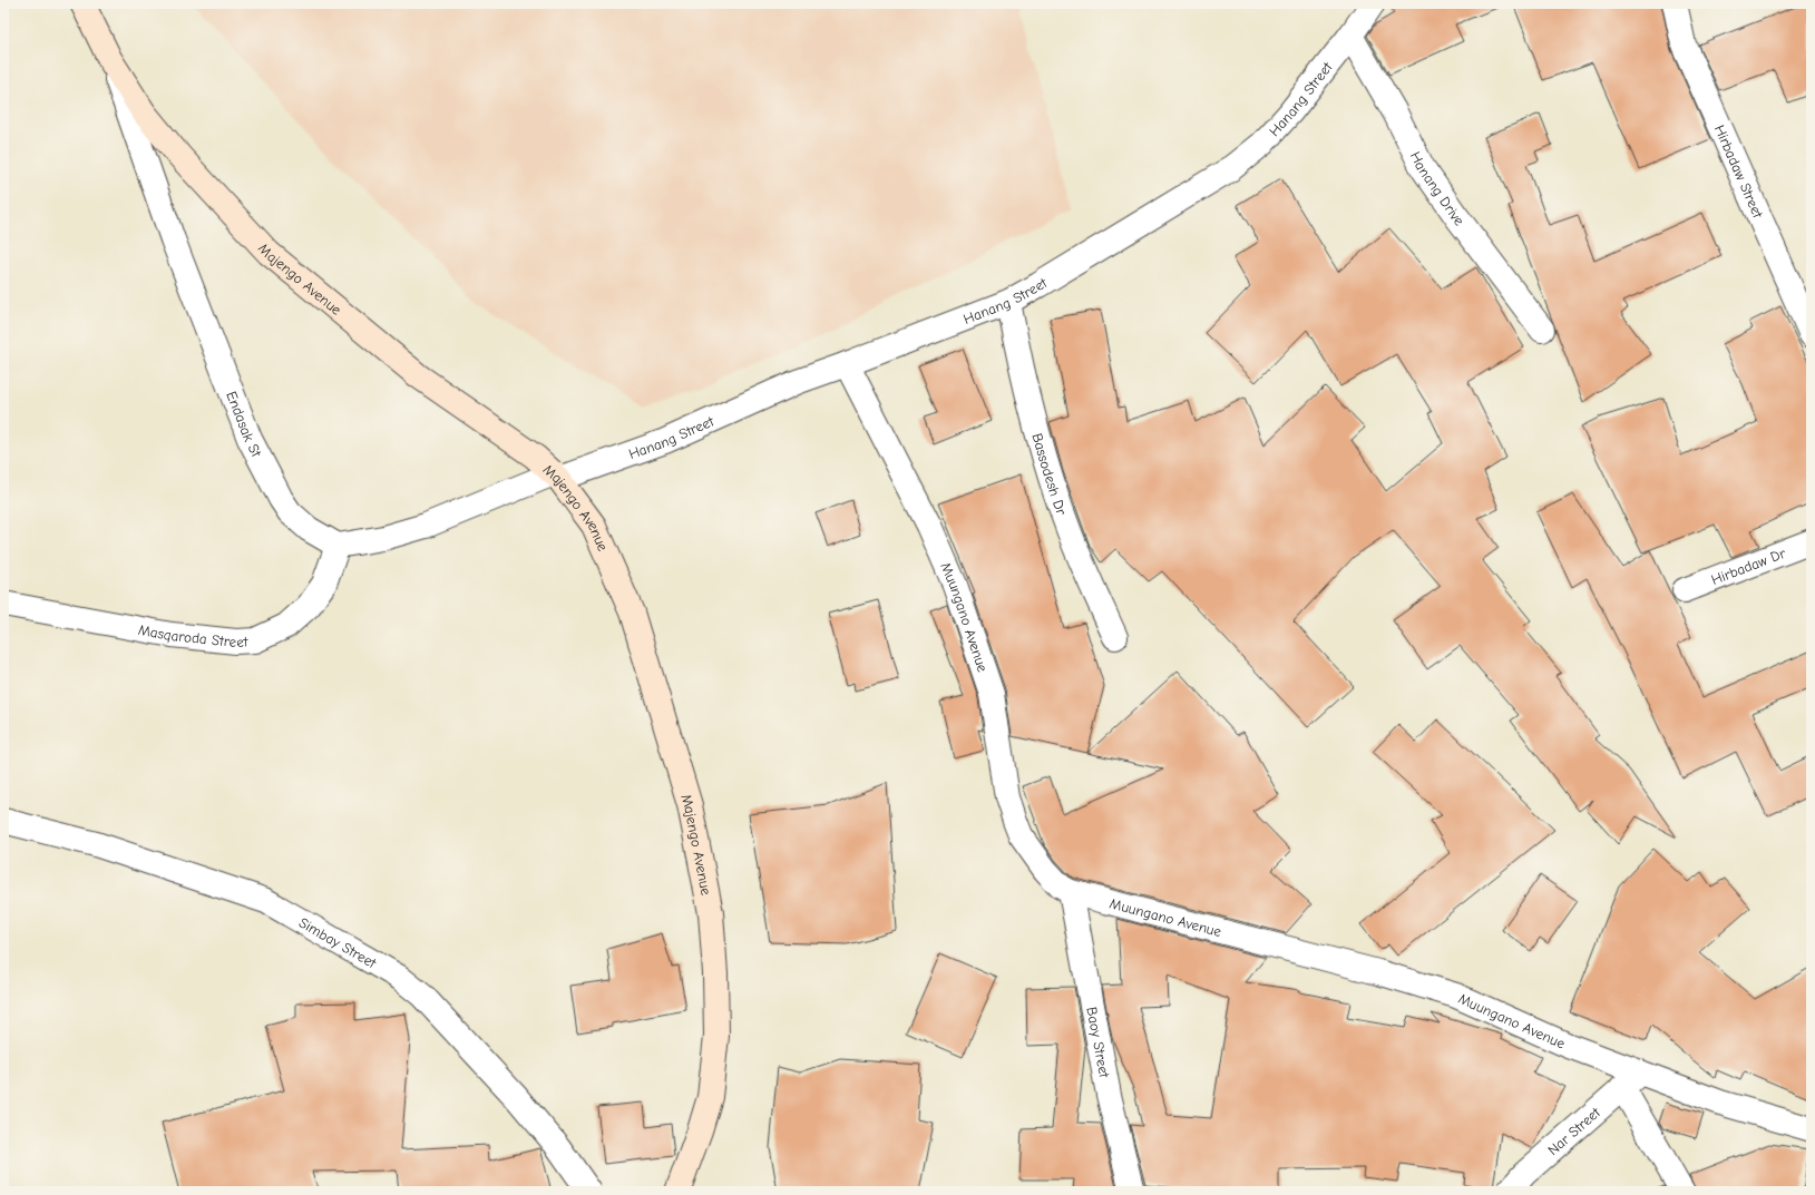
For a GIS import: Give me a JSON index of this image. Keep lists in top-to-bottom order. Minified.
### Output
{"streets":{"street":["Hanang Street","Hirbadaw Street","Hanang Drive","Majengo Avenue","Endasak St","Bassodesh Dr","Hirbadaw Dr","Muungano Avenue","Masqaroda Street","Simbay Street","Baoy Street","Nar Street"]},"crossings":[["Hanang Street","Hanang Drive"],["Hanang Street","Majengo Avenue"],["Hanang Street","Bassodesh Dr"],["Hanang Street","Muungano Avenue"],["Majengo Avenue","Endasak St"],["Endasak St","Masqaroda Street"],["Muungano Avenue","Baoy Street"],["Muungano Avenue","Nar Street"]]}
